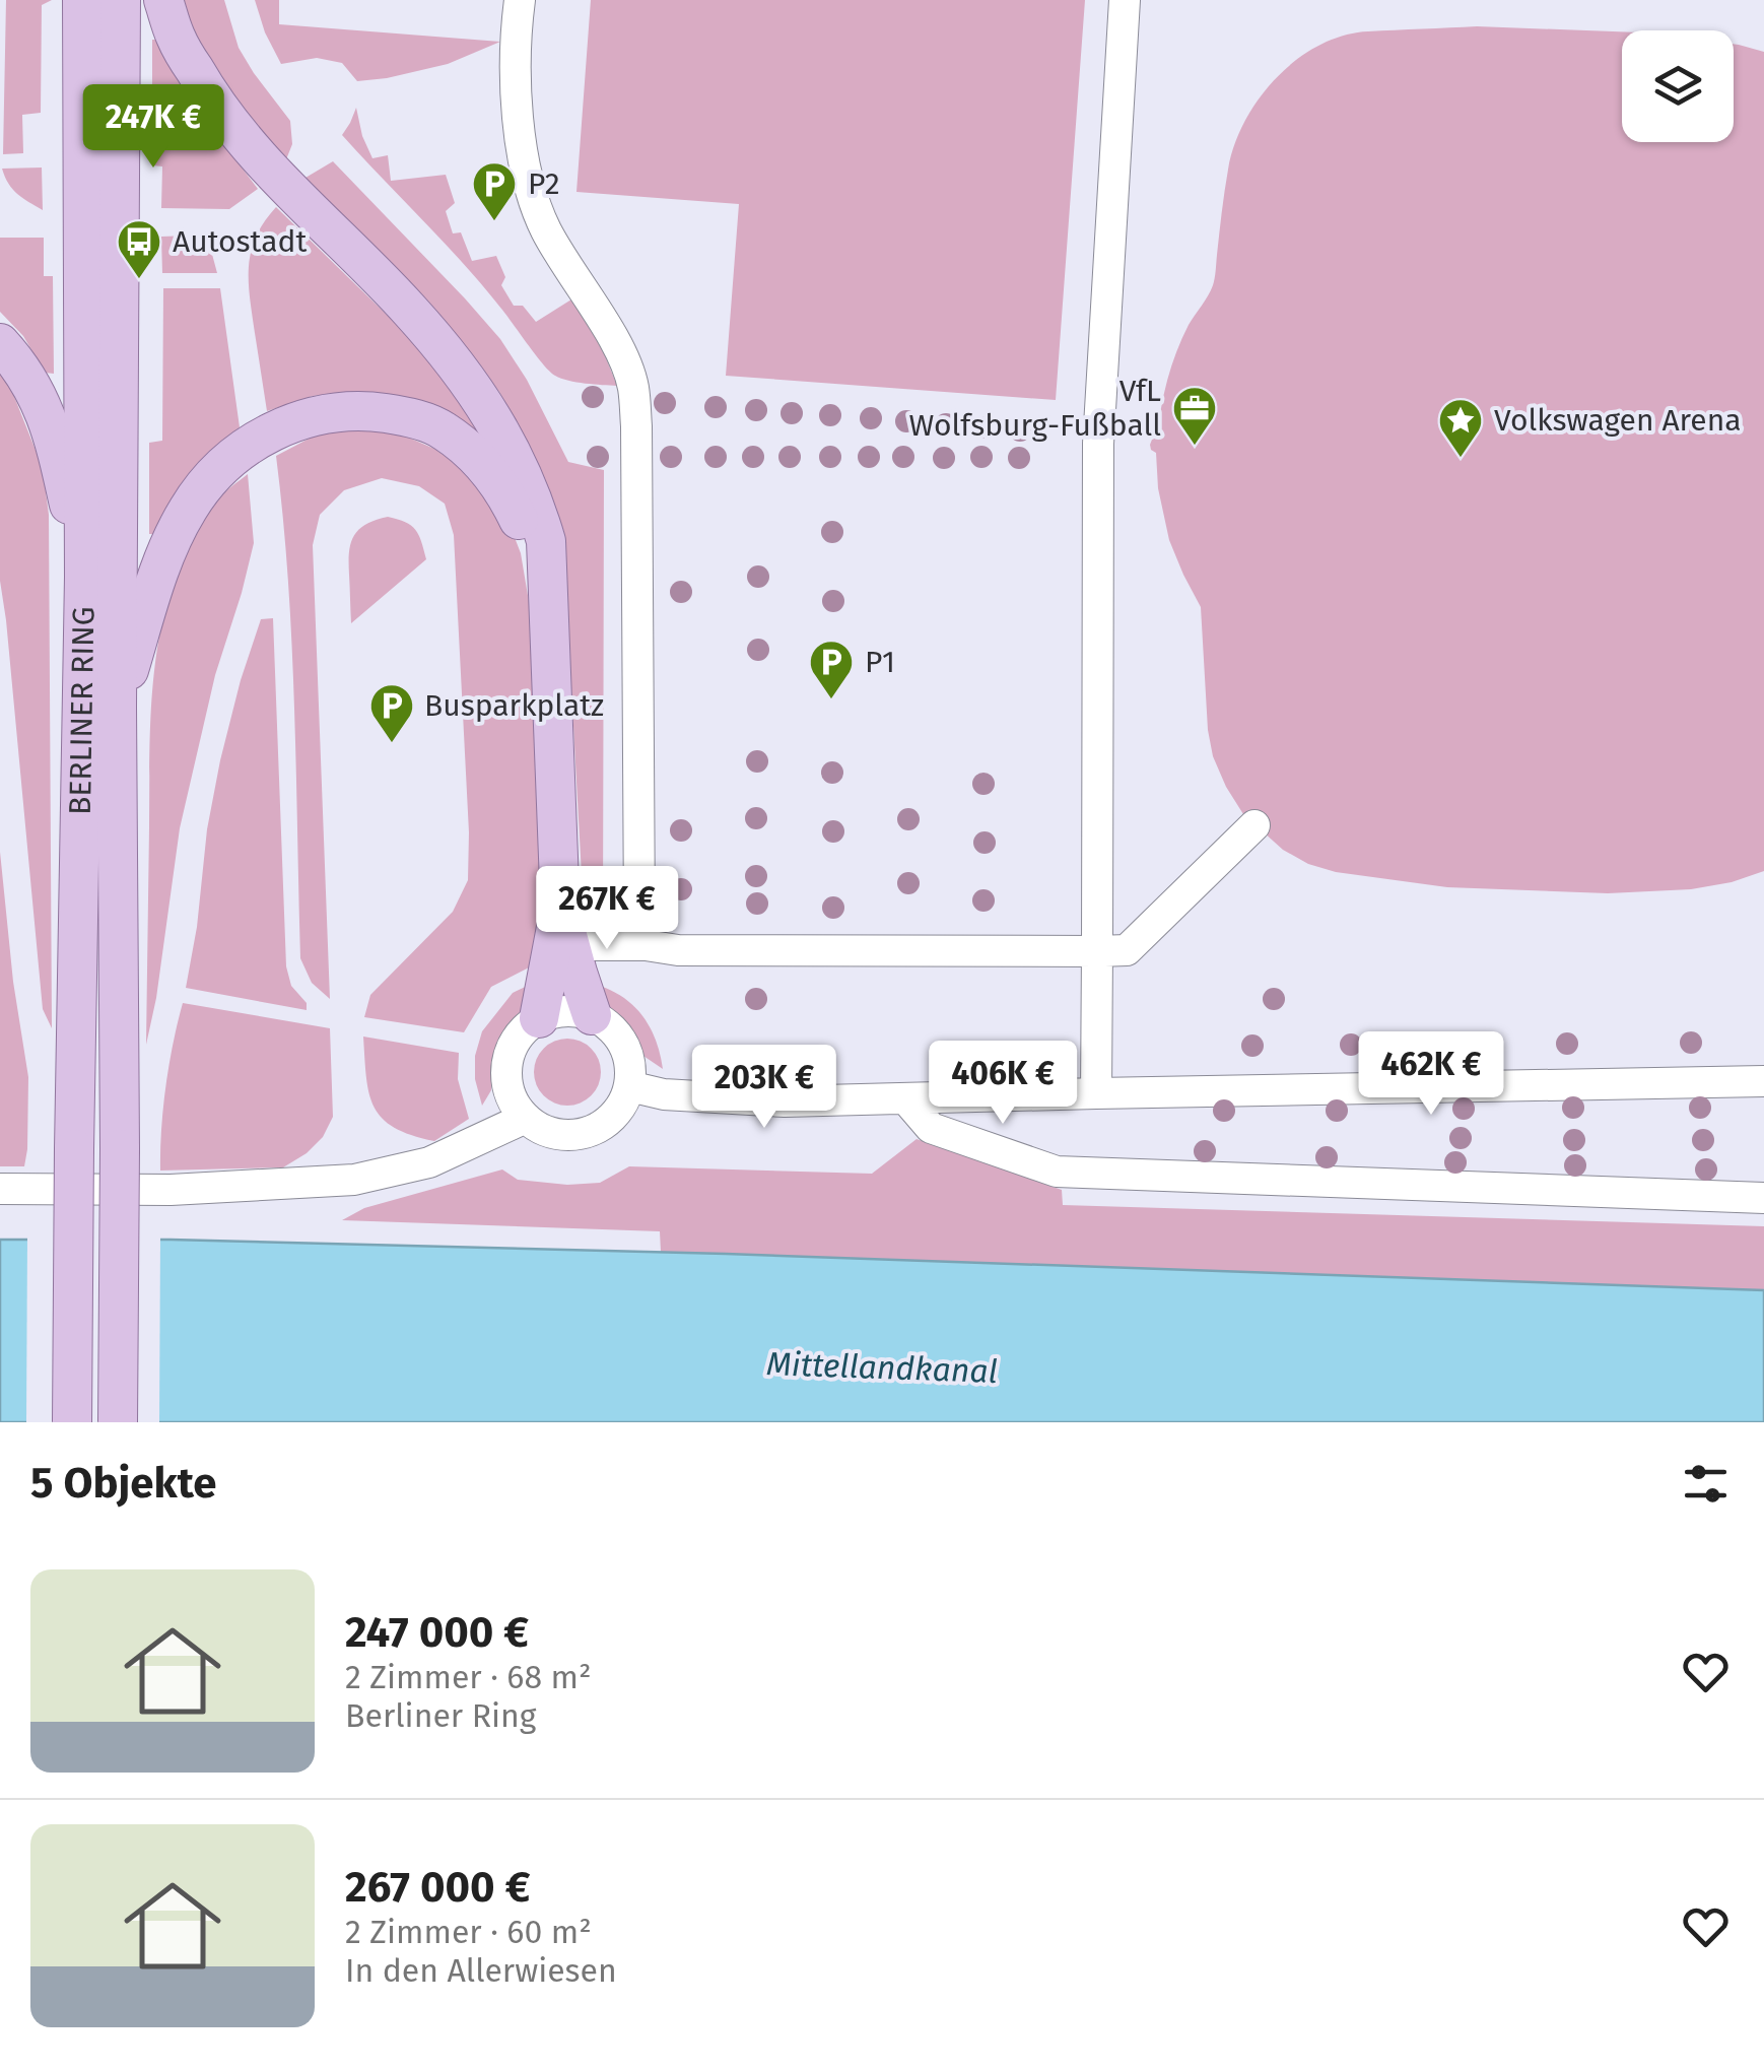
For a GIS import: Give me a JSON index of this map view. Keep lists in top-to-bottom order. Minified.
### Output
{"streets":{"main road":["BERLINER RING"]},"water":["Mittellandkanal"],"places":{"parking":["P2","P1","Busparkplatz"],"bus stop":["Autostadt"],"office":["VfL Wolfsburg-Fußball"],"place":["Volkswagen Arena"]},"page":{"price":["247K €","267K €","462K €","406K €","203K €"],"heading":"5 Objekte","list":[{"name":"247 000 €","note":"2 Zimmer · 68 m² · Berliner Ring"},{"name":"267 000 €","note":"2 Zimmer · 60 m² · In den Allerwiesen"}]}}
